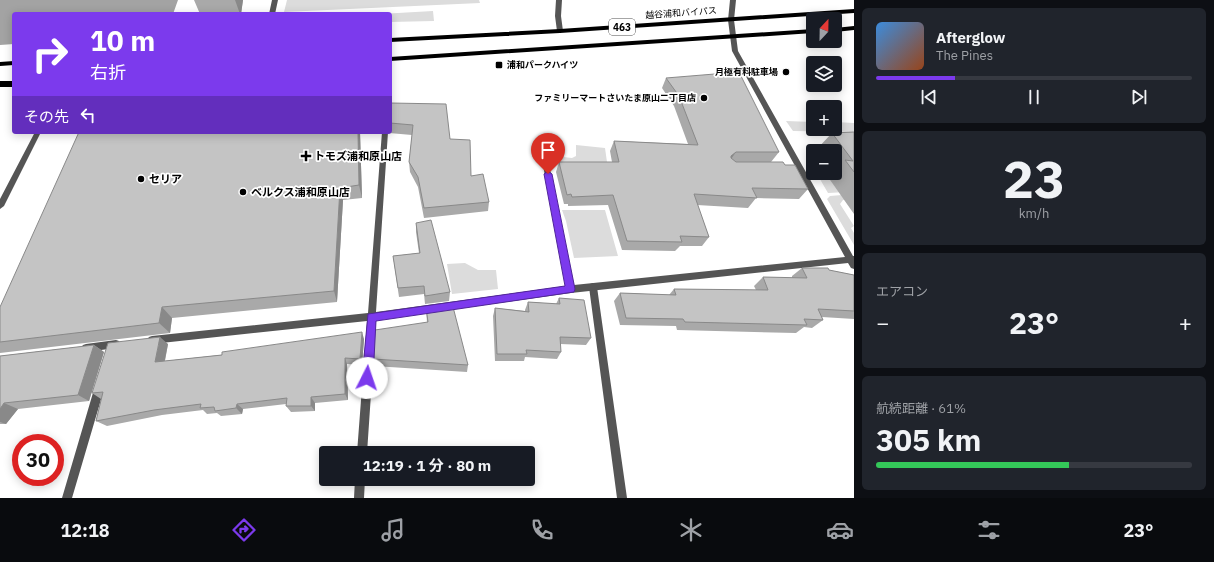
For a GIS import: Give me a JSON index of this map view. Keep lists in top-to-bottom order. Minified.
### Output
{"streets":{"highway":["越谷浦和バイパス","463"]},"places":{"transit":["浦和パークハイツ"],"other":["月極有料駐車場","ファミリーマートさいたま原山二丁目店","セリア","ベルクス浦和原山店"],"health":["トモズ浦和原山店"]},"north":"top","page":{"map_buttons":["+","−"],"turn":["10 m","右折"],"song":["Afterglow","The Pines"],"then":"その先","tile":[["23","km/h"],"エアコン",["航続距離 · 61%","305 km"]],"heat":["−","23°","+"],"limit":"30","trip":"12:19 · 1 分 · 80 m","tabs":["12:18","23°"]}}
